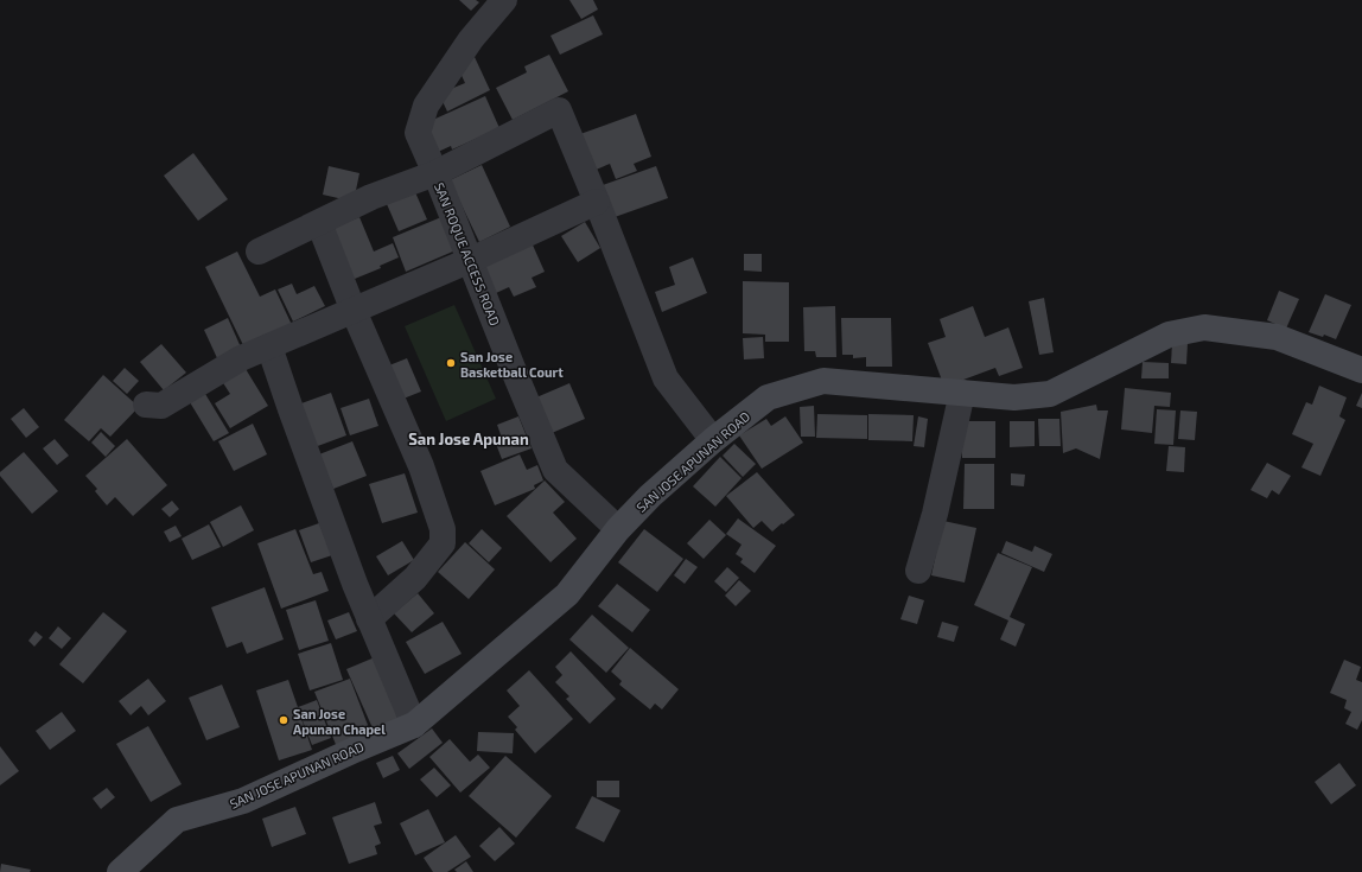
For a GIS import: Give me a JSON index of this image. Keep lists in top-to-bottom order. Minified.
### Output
{"streets":{"street":["SAN ROQUE ACCESS ROAD","SAN JOSE APUNAN ROAD"]},"crossings":[["SAN ROQUE ACCESS ROAD","SAN JOSE APUNAN ROAD"]],"districts":["San Jose Apunan"],"places":["San Jose Basketball Court","San Jose Apunan Chapel"]}
